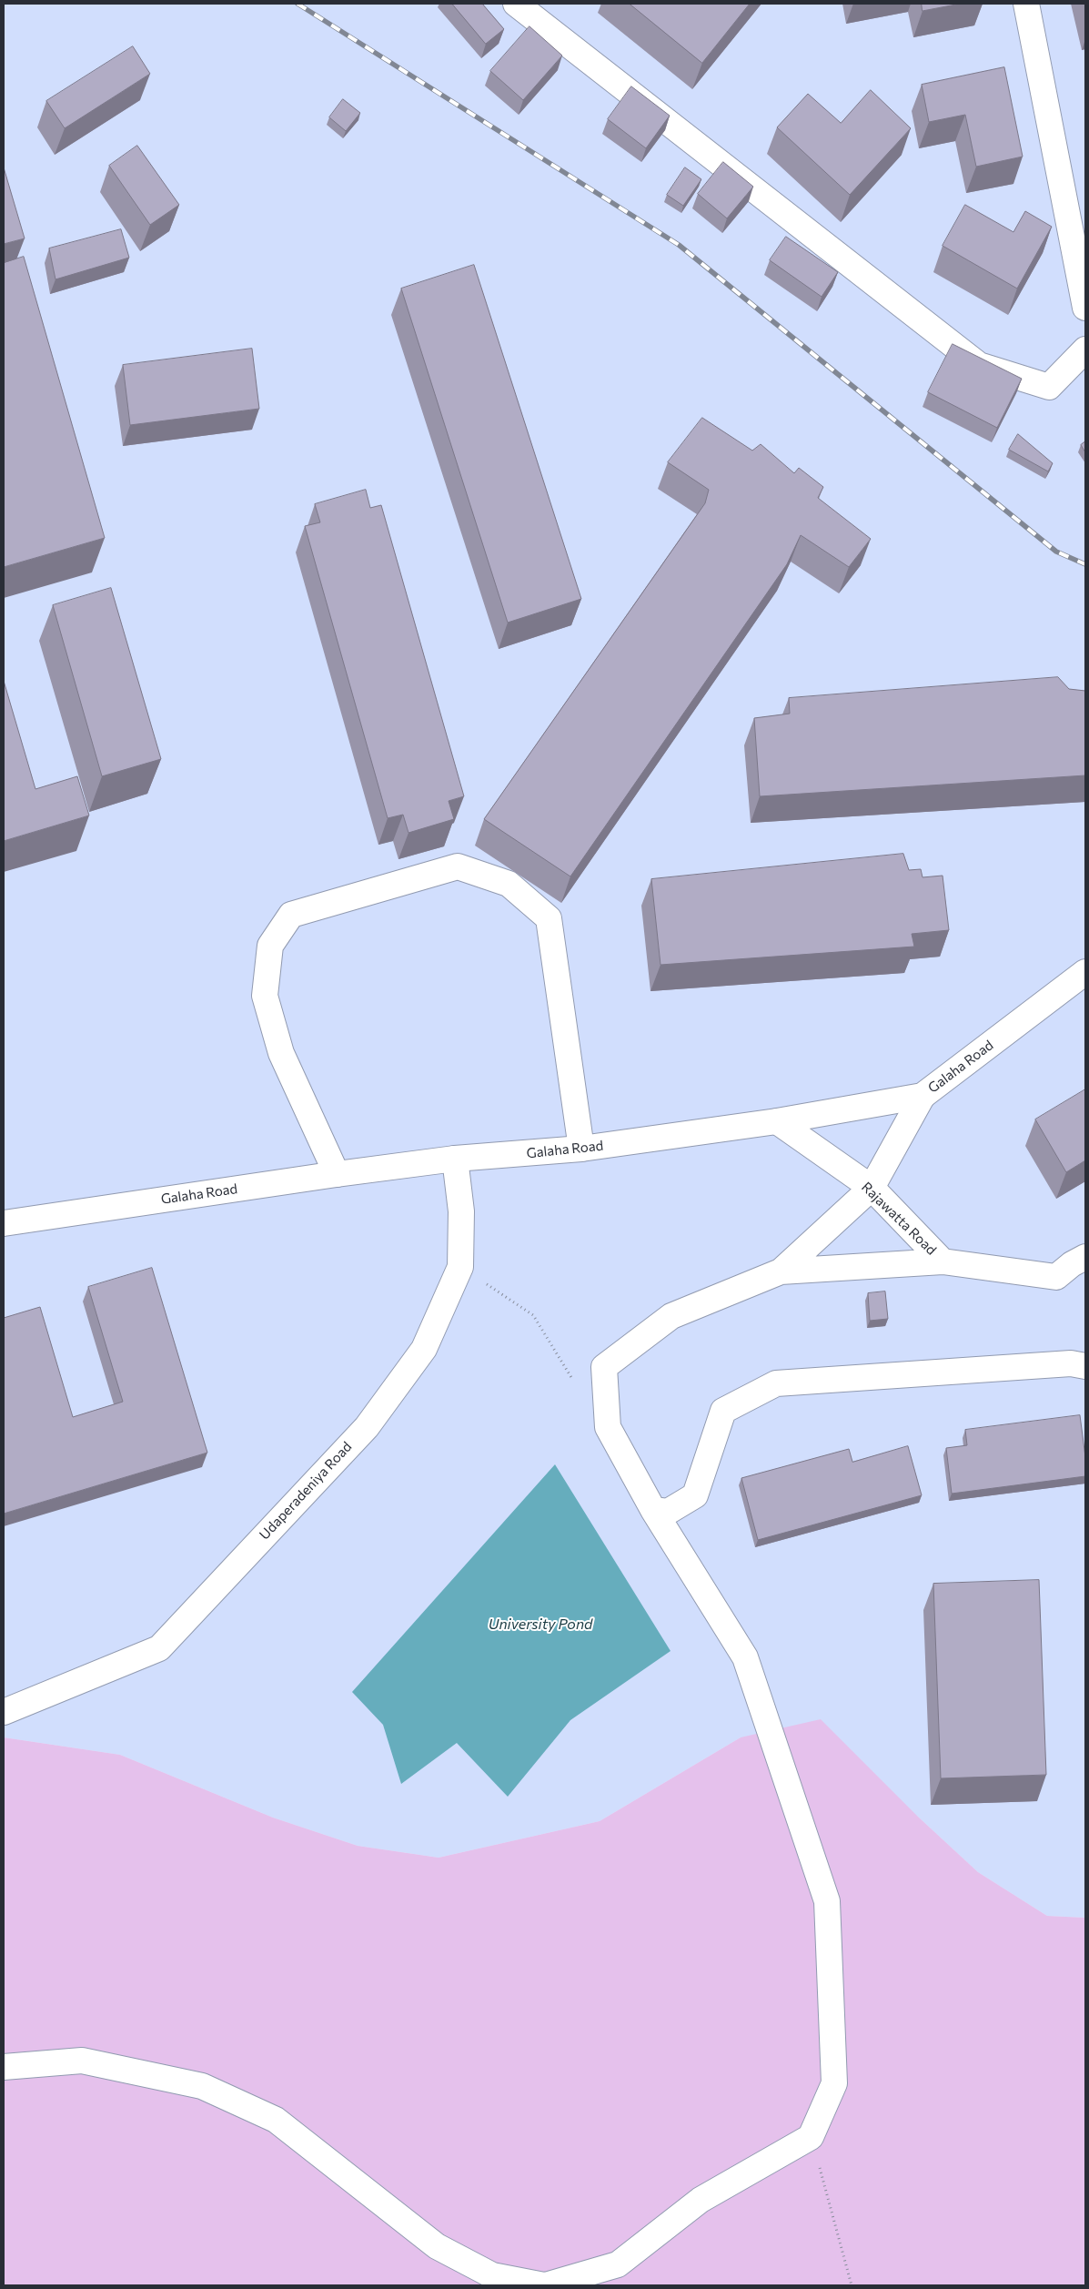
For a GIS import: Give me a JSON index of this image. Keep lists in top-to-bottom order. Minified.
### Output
{"streets":{"street":["Galaha Road","Rajawatta Road","Udaperadeniya Road"]},"crossings":[["Galaha Road","Rajawatta Road"],["Galaha Road","Udaperadeniya Road"]],"water":["University Pond"]}
